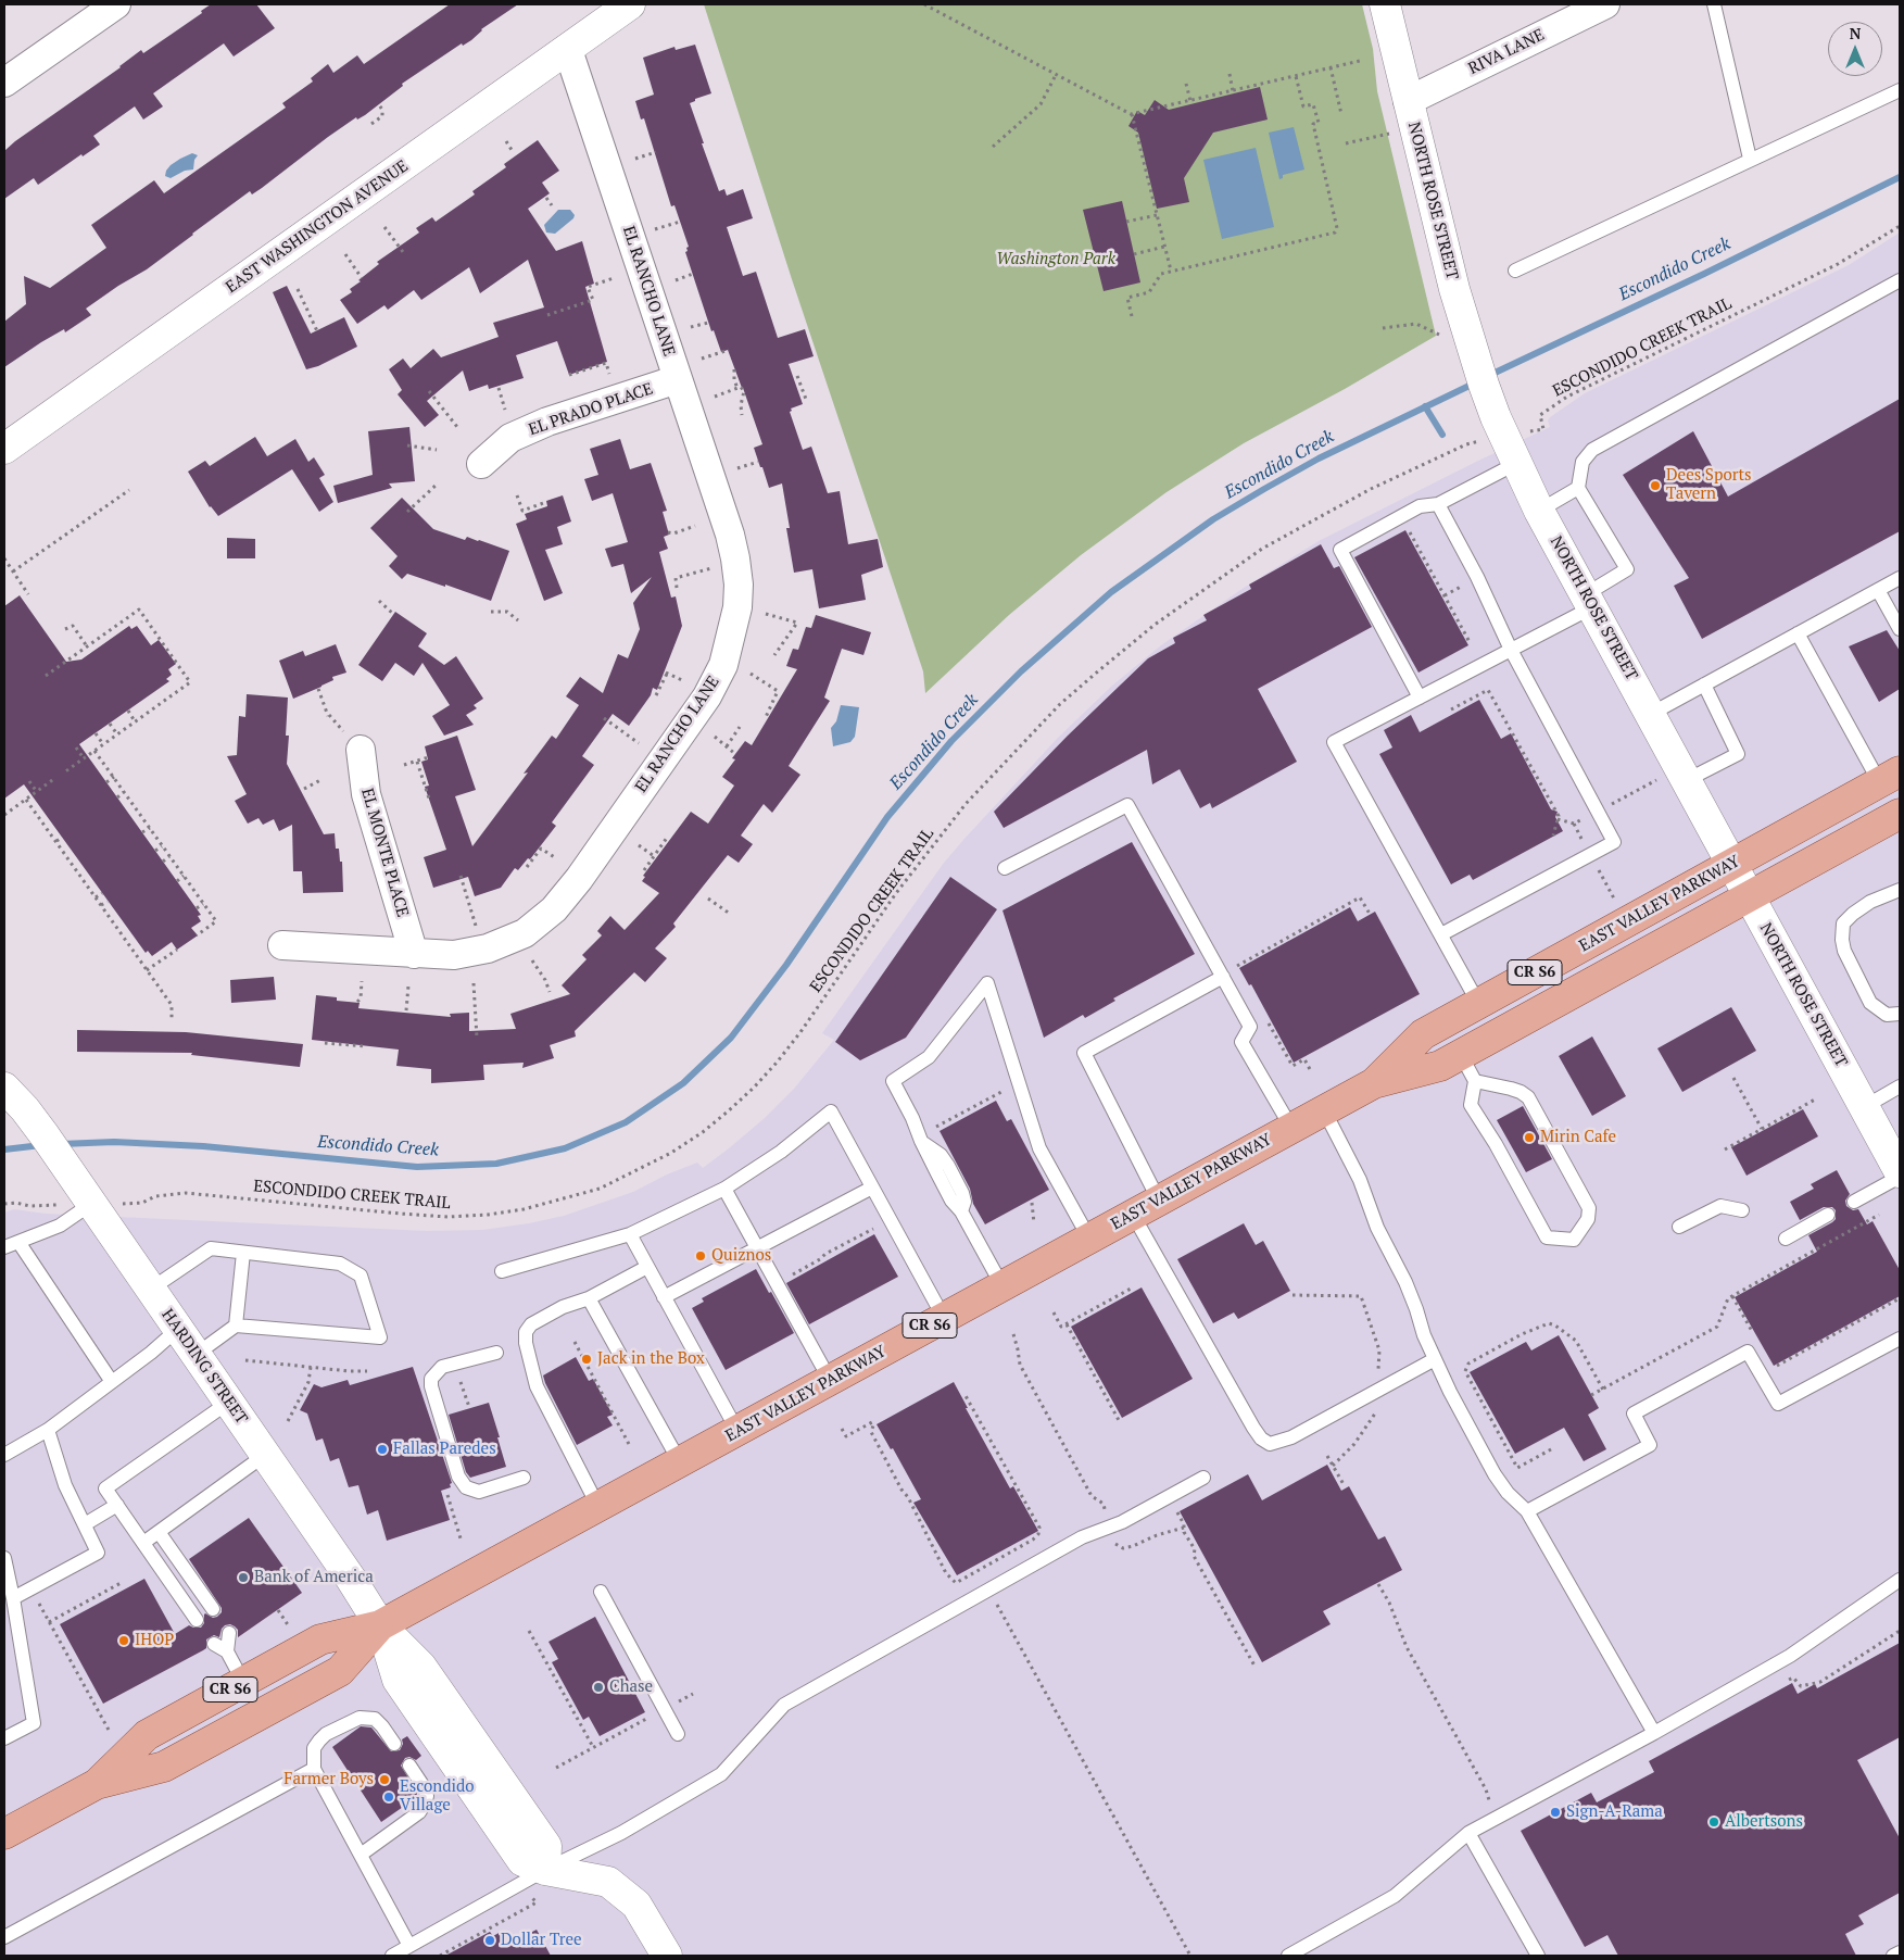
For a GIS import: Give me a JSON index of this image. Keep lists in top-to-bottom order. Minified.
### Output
{"streets":{"main road":["EAST VALLEY PARKWAY","CR S6"],"street":["RIVA LANE","NORTH ROSE STREET","EAST WASHINGTON AVENUE","EL RANCHO LANE","EL PRADO PLACE","EL MONTE PLACE","HARDING STREET"],"path":["ESCONDIDO CREEK TRAIL"]},"crossings":[["RIVA LANE","NORTH ROSE STREET"],["NORTH ROSE STREET","ESCONDIDO CREEK TRAIL"],["NORTH ROSE STREET","EAST VALLEY PARKWAY"],["EAST WASHINGTON AVENUE","EL RANCHO LANE"],["EL RANCHO LANE","EL PRADO PLACE"],["EL RANCHO LANE","EL MONTE PLACE"],["ESCONDIDO CREEK TRAIL","HARDING STREET"],["EAST VALLEY PARKWAY","HARDING STREET"]],"water":["Escondido Creek"],"parks":["Washington Park"],"places":["Dees Sports Tavern","Mirin Cafe","Quiznos","Jack in the Box","Fallas Paredes","Bank of America","IHOP","Chase","Farmer Boys","Escondido Village","Sign-A-Rama","Albertsons","Dollar Tree"],"north":"top"}
